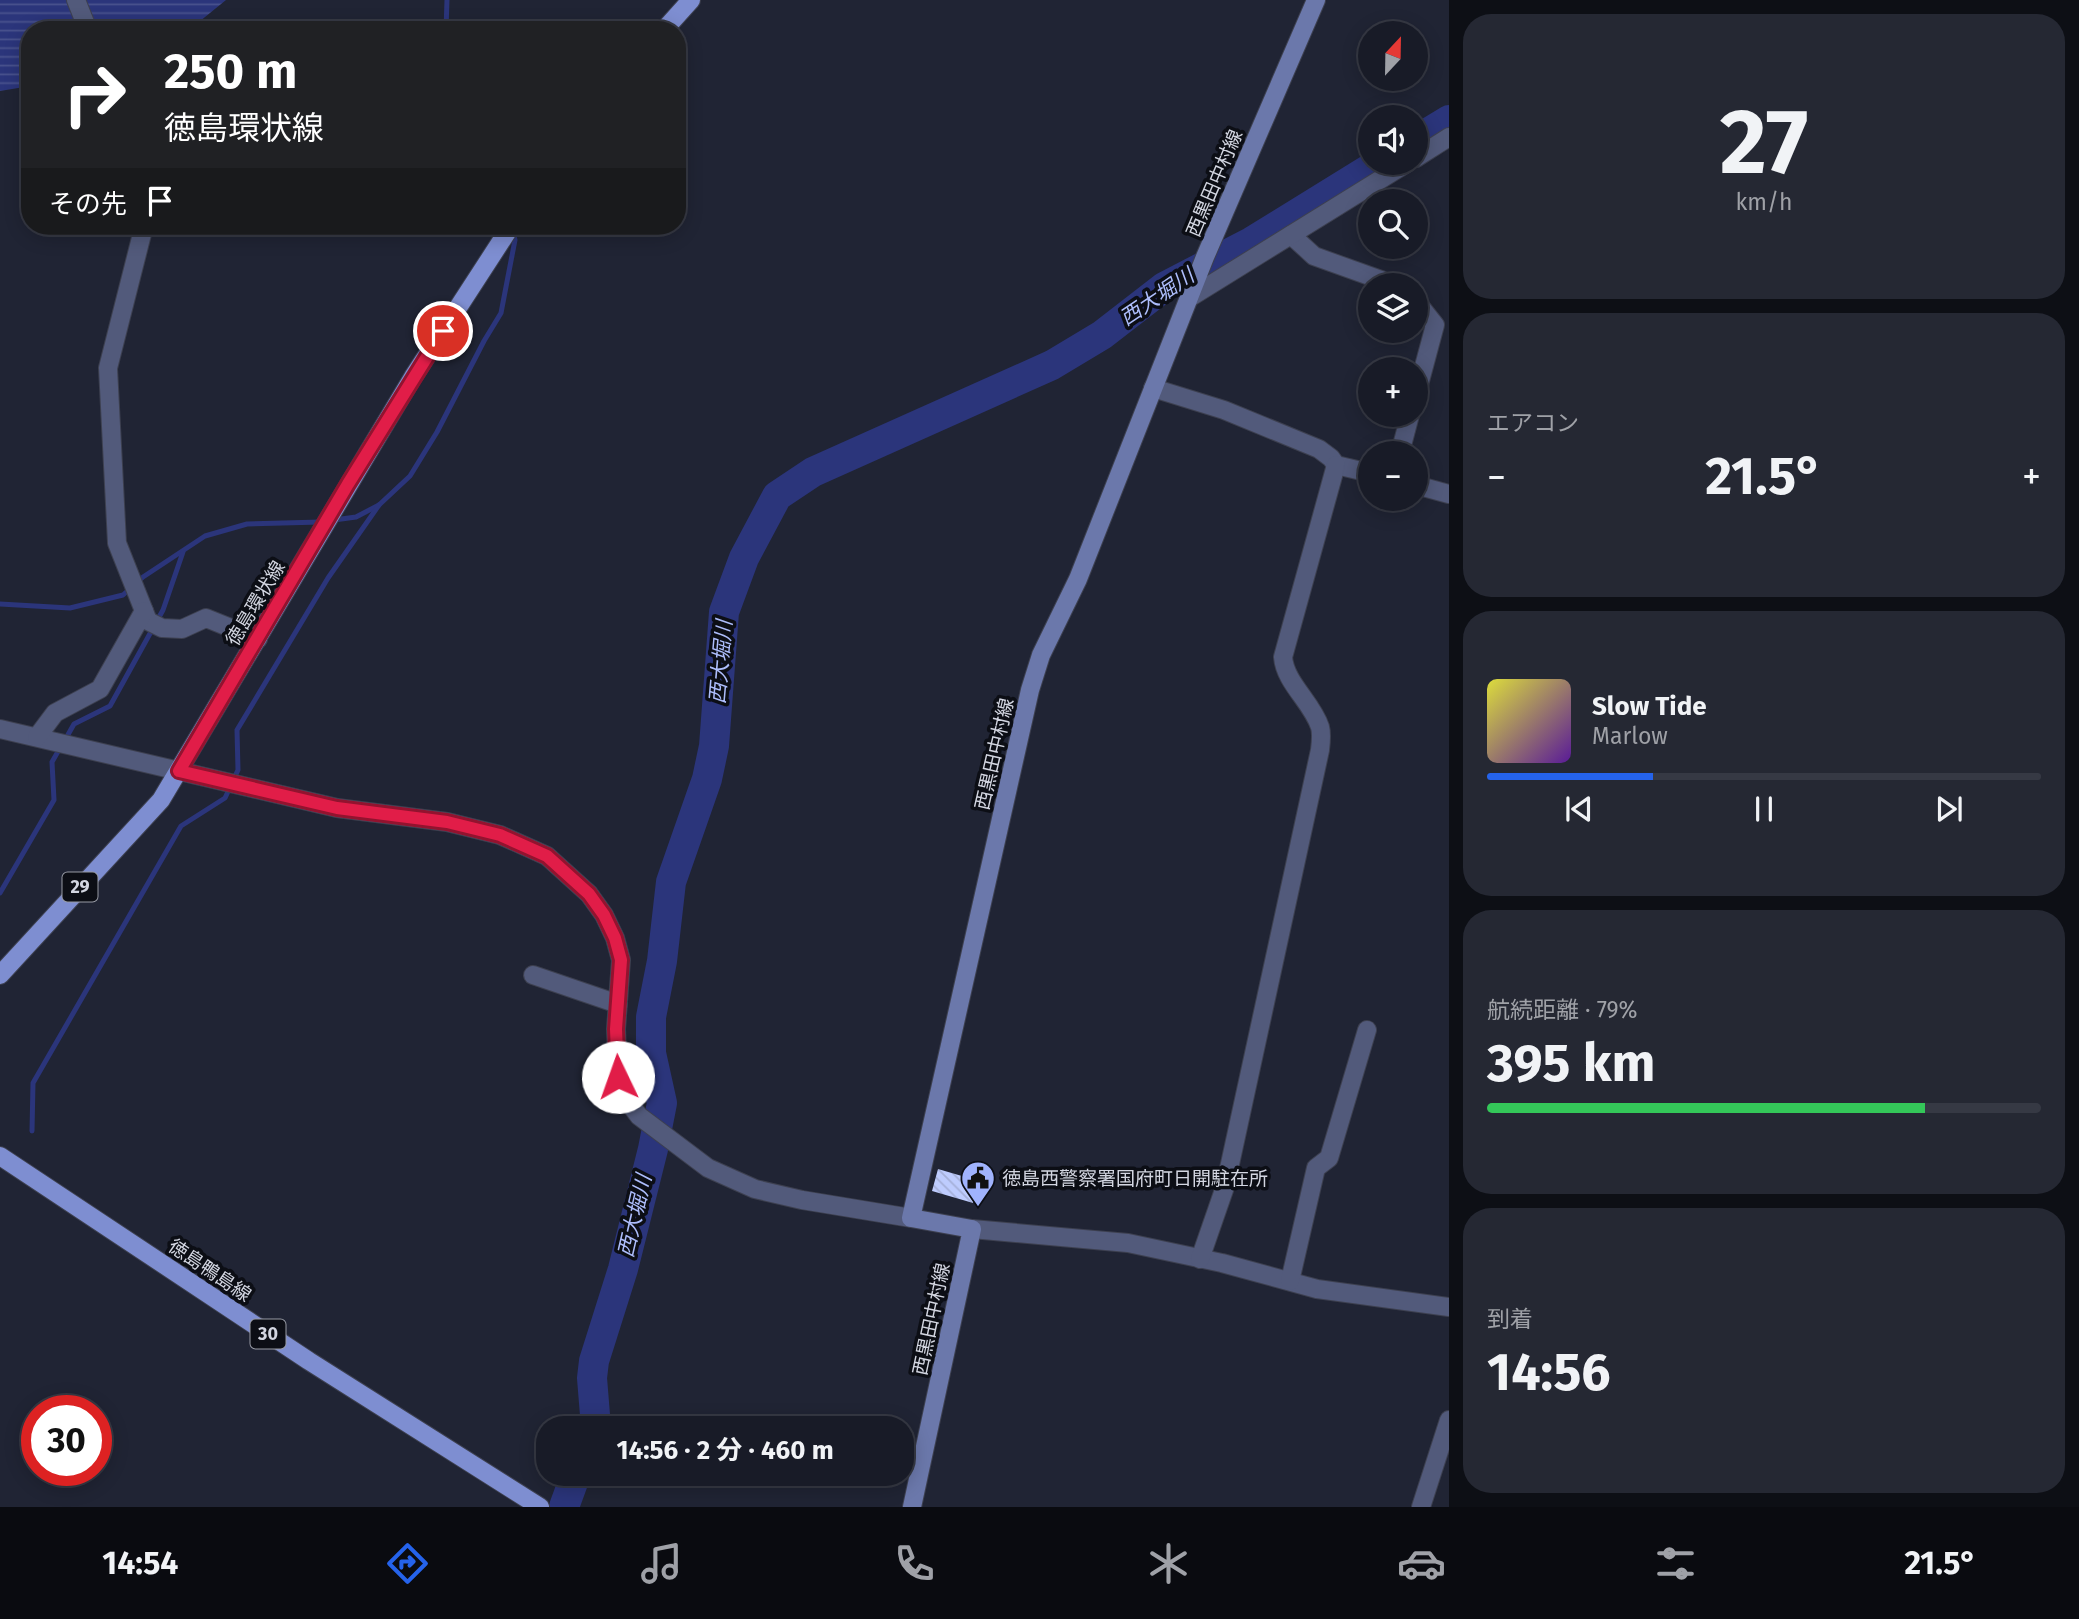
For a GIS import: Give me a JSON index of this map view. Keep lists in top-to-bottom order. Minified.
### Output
{"streets":{"main road":["西黒田中村線","徳島環状線","29","徳島鴨島線","30"]},"water":["西大堀川"],"places":{"public building":["徳島西警察署国府町日開駐在所"]},"north":"top","page":{"tile":[["27","km/h"],"エアコン",["航続距離 · 79%","395 km"],["到着","14:56"]],"map_buttons":["+","−"],"turn":["250 m","徳島環状線"],"then":"その先","heat":["−","21.5°","+"],"song":["Slow Tide","Marlow"],"limit":"30","trip":"14:56 · 2 分 · 460 m","tabs":["14:54","21.5°"]}}
